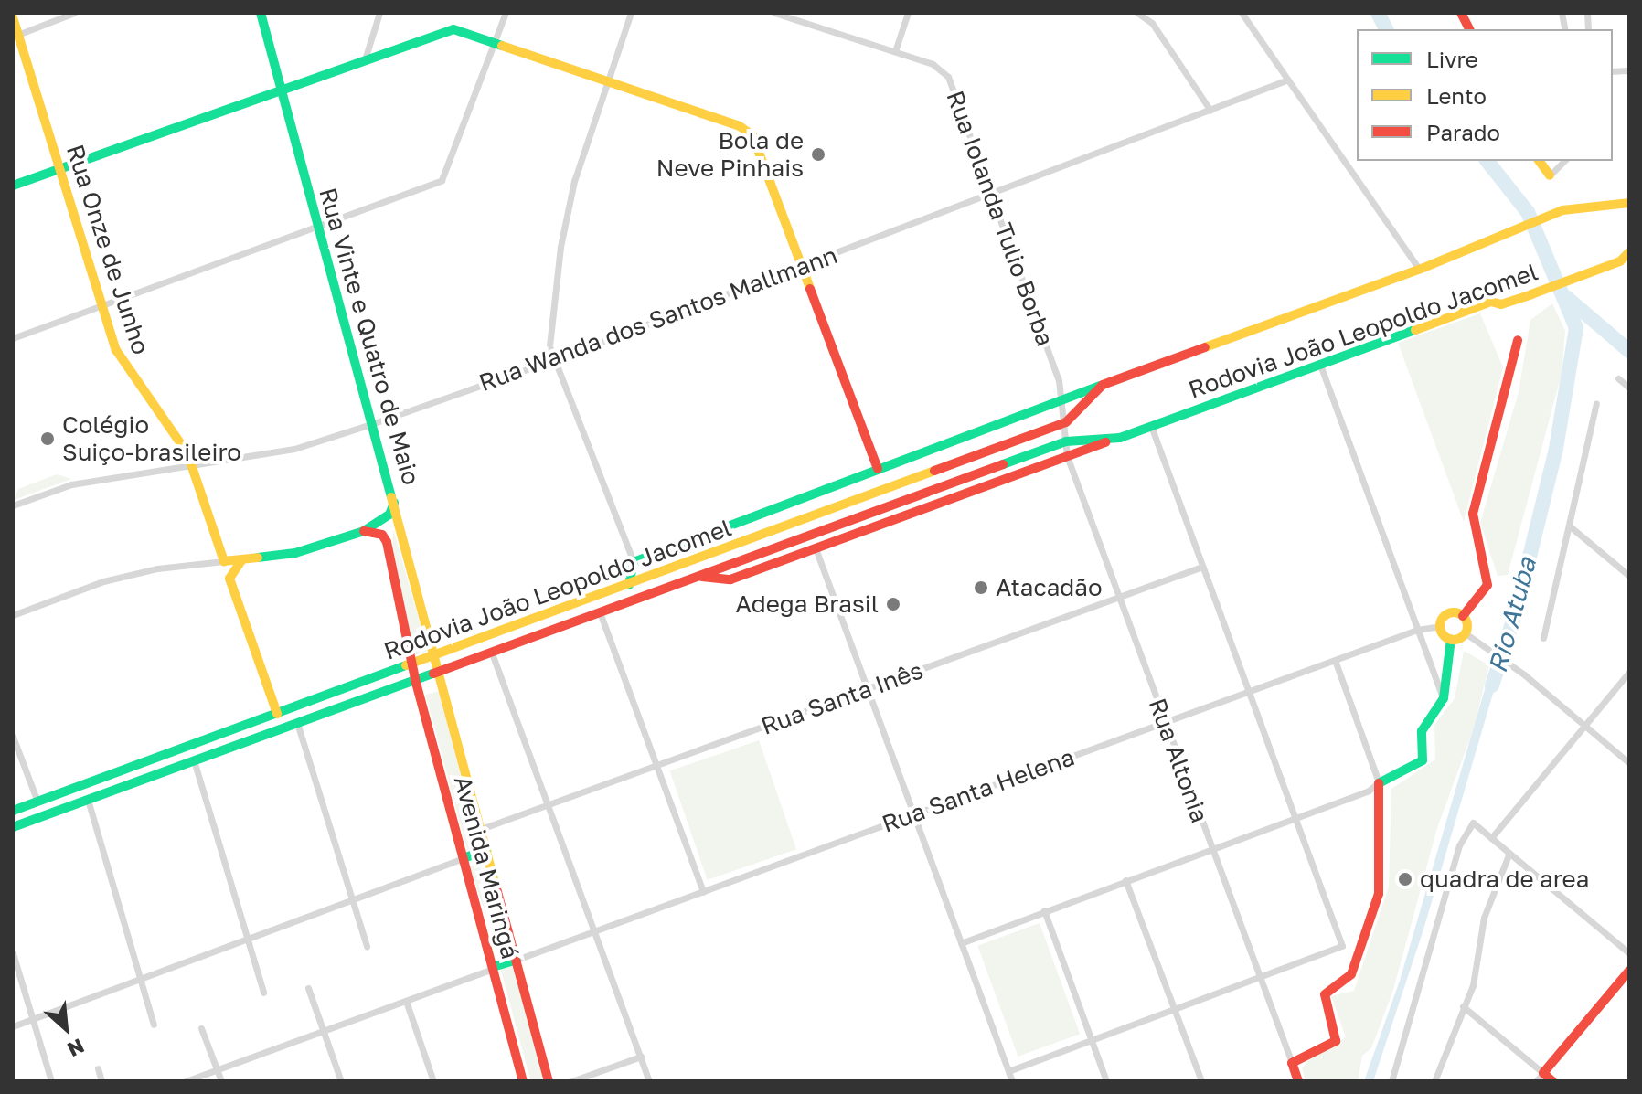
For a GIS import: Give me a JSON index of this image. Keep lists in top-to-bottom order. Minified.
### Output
{"streets":{"main road":["Rua Onze de Junho","Rodovia João Leopoldo Jacomel","Rua Vinte e Quatro de Maio","Avenida Maringá"],"street":["Rua Iolanda Tulio Borba","Rua Wanda dos Santos Mallmann","Rua Santa Inês","Rua Altonia","Rua Santa Helena"]},"crossings":[["Rua Iolanda Tulio Borba","Rua Wanda dos Santos Mallmann"],["Rua Iolanda Tulio Borba","Rodovia João Leopoldo Jacomel"],["Rua Iolanda Tulio Borba","Rua Altonia"],["Rua Onze de Junho","Rua Wanda dos Santos Mallmann"],["Rua Wanda dos Santos Mallmann","Rua Vinte e Quatro de Maio"],["Rodovia João Leopoldo Jacomel","Rua Vinte e Quatro de Maio"],["Rodovia João Leopoldo Jacomel","Rua Altonia"],["Rodovia João Leopoldo Jacomel","Avenida Maringá"],["Rua Vinte e Quatro de Maio","Avenida Maringá"],["Rua Santa Inês","Rua Altonia"],["Rua Santa Inês","Avenida Maringá"],["Rua Altonia","Rua Santa Helena"],["Rua Santa Helena","Avenida Maringá"]],"water":["Rio Atuba"],"places":["Bola de Neve Pinhais","Colégio Suiço-brasileiro","Atacadão","Adega Brasil","quadra de area"],"legend":["Livre","Lento","Parado"],"north":"bottom right"}
